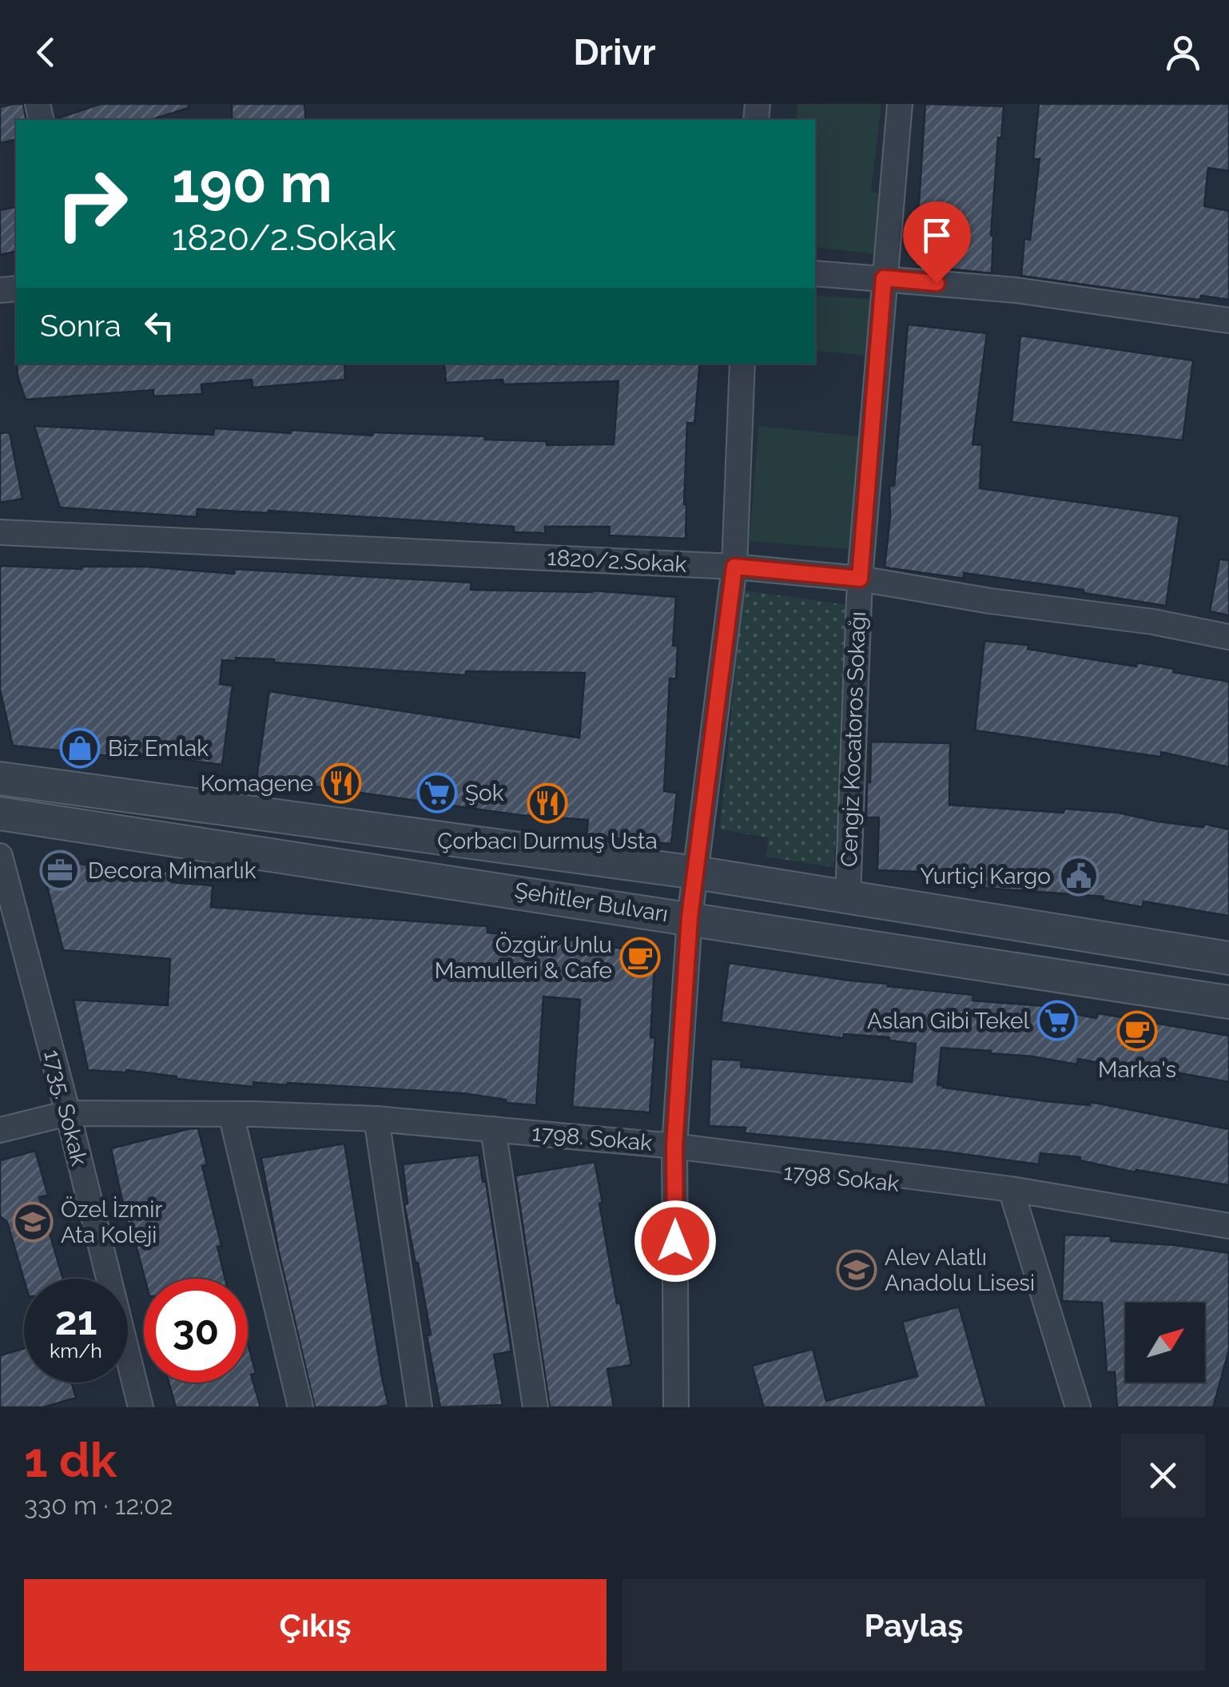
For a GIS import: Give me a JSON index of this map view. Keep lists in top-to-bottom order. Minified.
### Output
{"streets":{"street":["1820/2.Sokak","Cengiz Kocatoros Sokağı","Şehitler Bulvarı","1735. Sokak","1798. Sokak"]},"crossings":[["1820/2.Sokak","Cengiz Kocatoros Sokağı"],["Cengiz Kocatoros Sokağı","Şehitler Bulvarı"],["1735. Sokak","1798. Sokak"]],"places":{"shop":["Biz Emlak"],"restaurant":["Komagene","Çorbacı Durmuş Usta"],"supermarket":["Şok","Aslan Gibi Tekel"],"office":["Decora Mimarlık"],"public building":["Yurtiçi Kargo"],"cafe":["Özgür Unlu Mamulleri & Cafe","Marka's"],"school or university":["Özel İzmir Ata Koleji","Alev Alatlı Anadolu Lisesi"]},"north":"top right","page":{"header":"Drivr","turn":["190 m","1820/2.Sokak"],"then":"Sonra","speed":"21 km/h","limit":"30","heading":["1 dk","330 m · 12:02"],"buttons":["Çıkış","Paylaş"]}}
